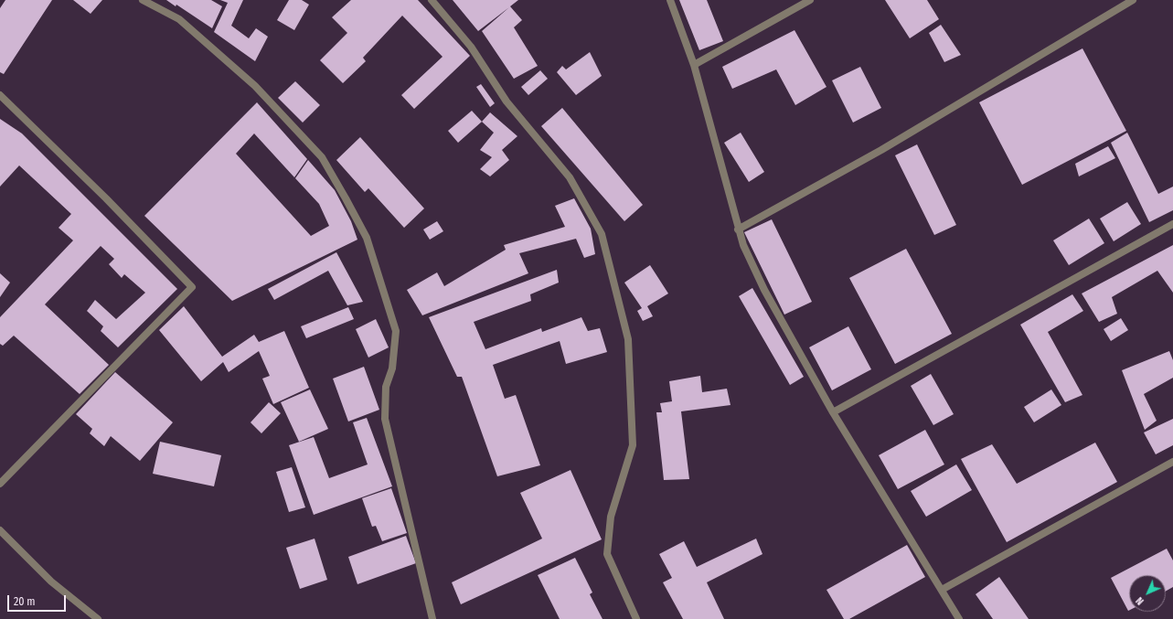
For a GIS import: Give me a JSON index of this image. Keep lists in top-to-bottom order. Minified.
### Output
{"scale_bar":"20 m","north":"bottom left"}
